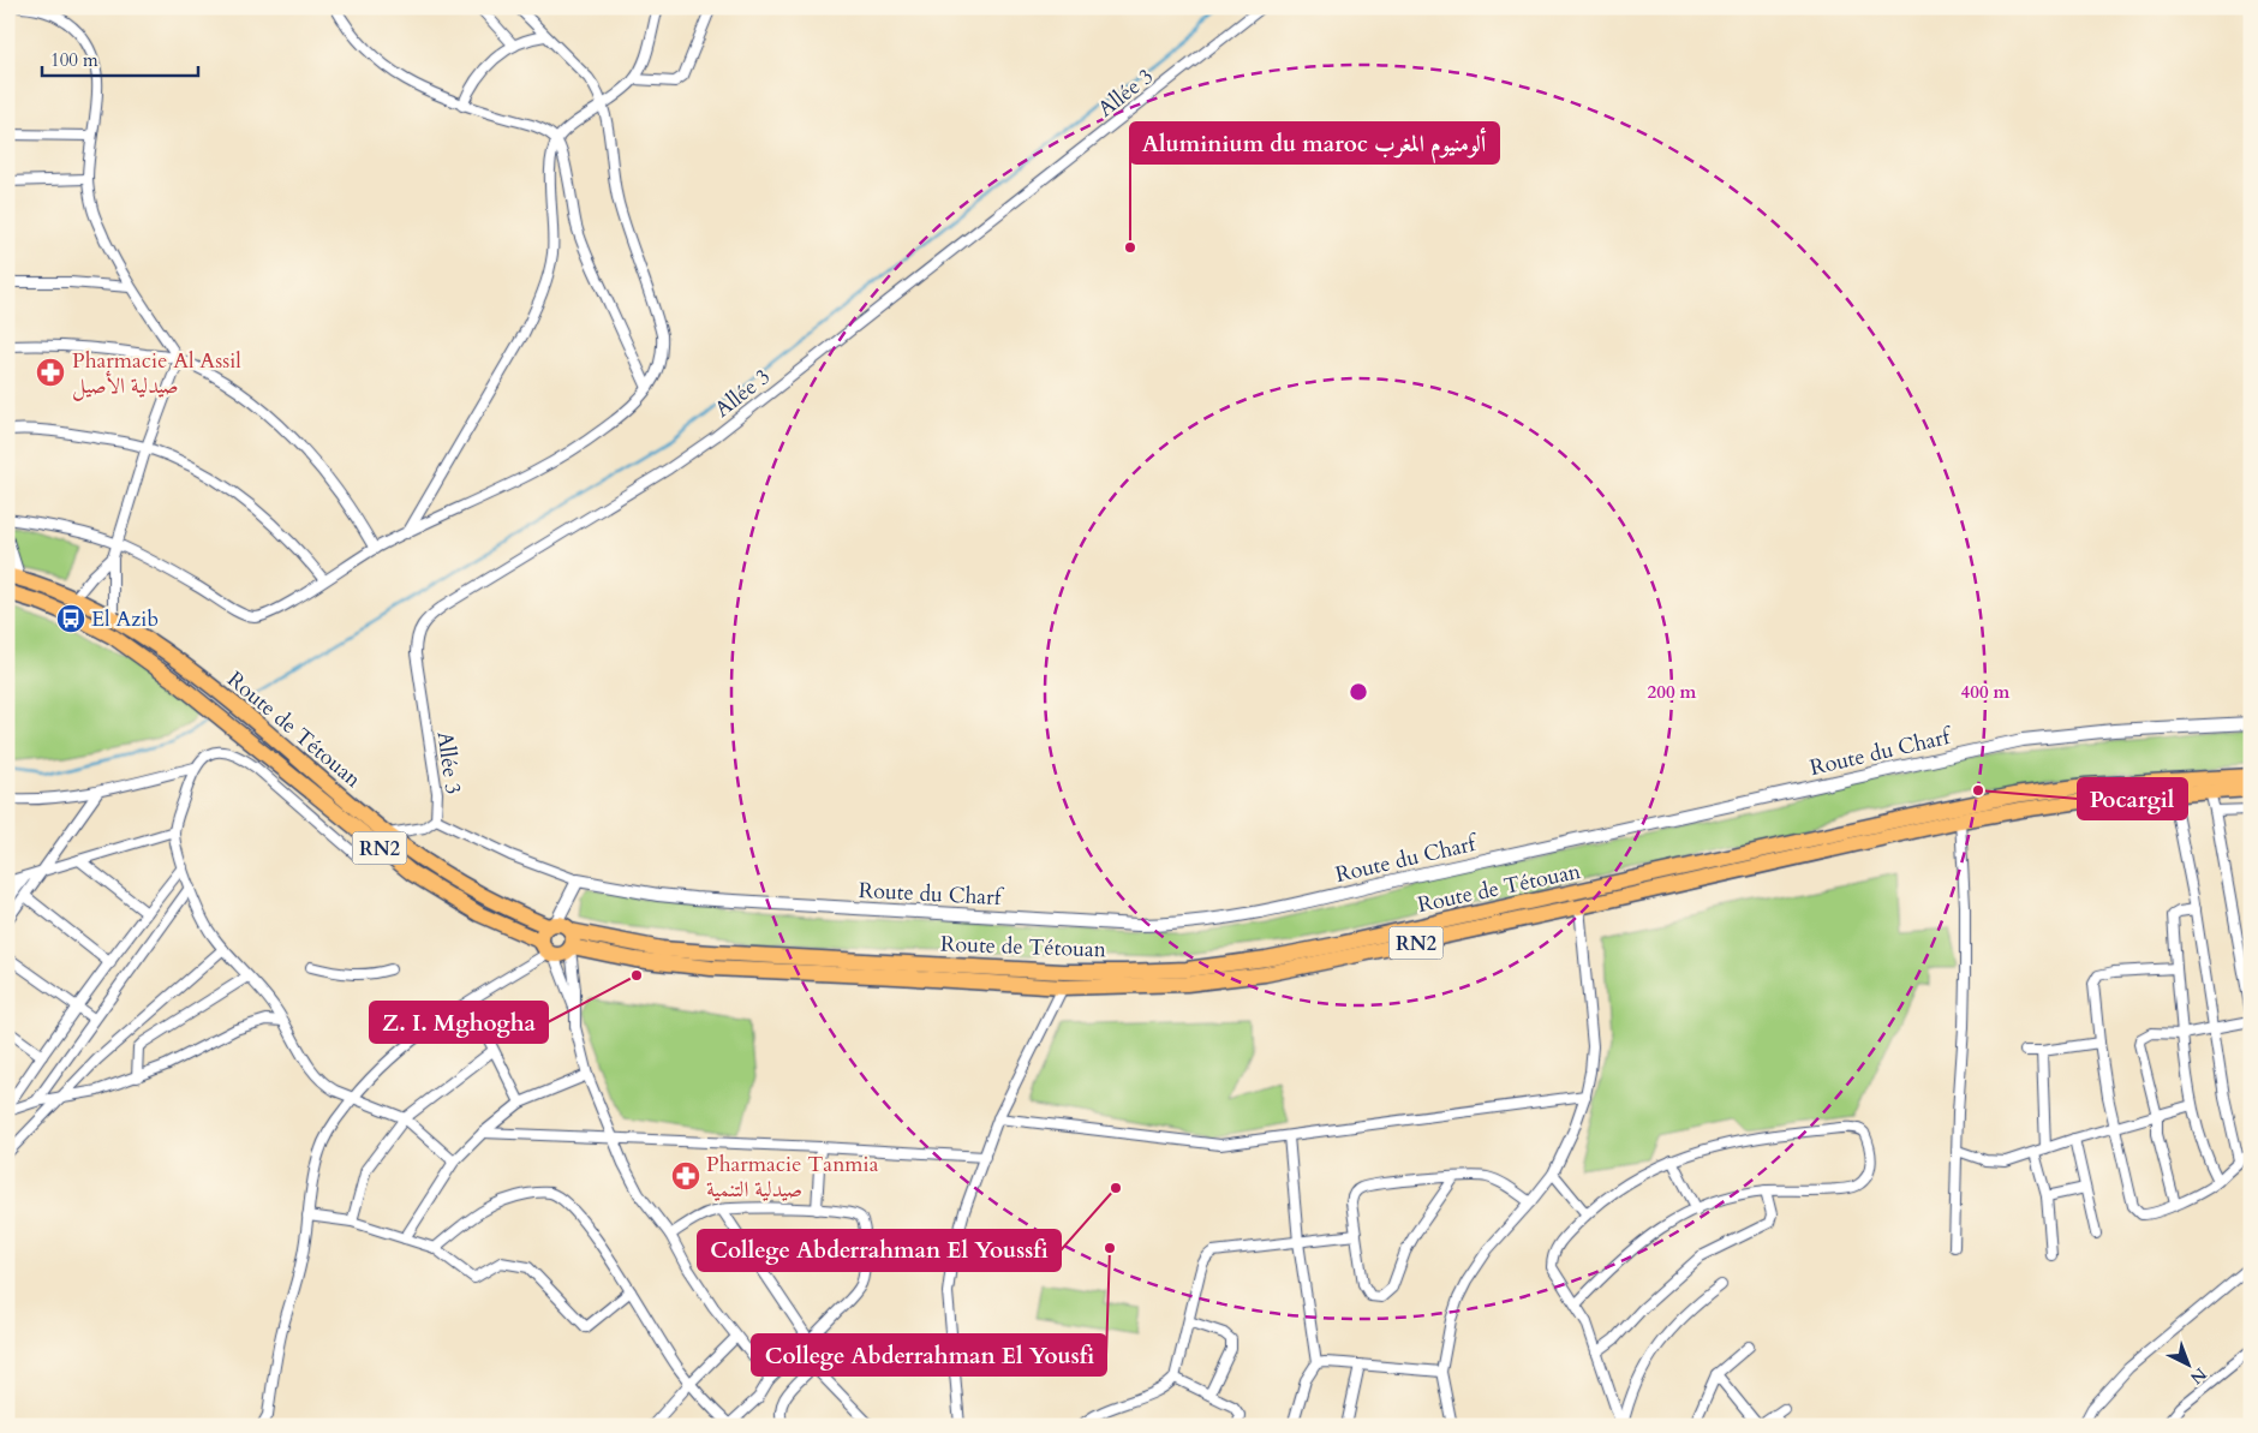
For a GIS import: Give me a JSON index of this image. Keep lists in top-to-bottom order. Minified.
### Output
{"streets":{"highway":["Route de Tétouan","RN2"],"street":["Allée 3","Route du Charf"]},"crossings":[["Allée 3","Route de Tétouan"]],"places":{"other":["Aluminium du maroc ألومنيوم المغرب","Pocargil","Z. I. Mghogha","College Abderrahman El Youssfi","College Abderrahman El Yousfi"],"pharmacy":["Pharmacie Al Assil صيدلية الأصيل","Pharmacie Tanmia صيدلية التنمية"],"bus stop":["El Azib"]},"scale_bar":"100 m","north":"bottom right","rings":["200 m","400 m"]}
